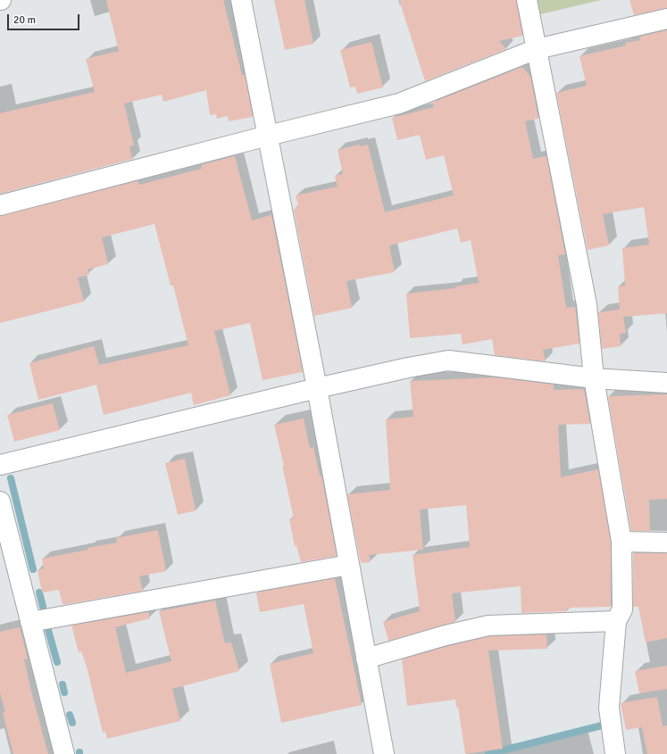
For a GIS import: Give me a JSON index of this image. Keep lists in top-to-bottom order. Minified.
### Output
{"scale_bar":"20 m"}
